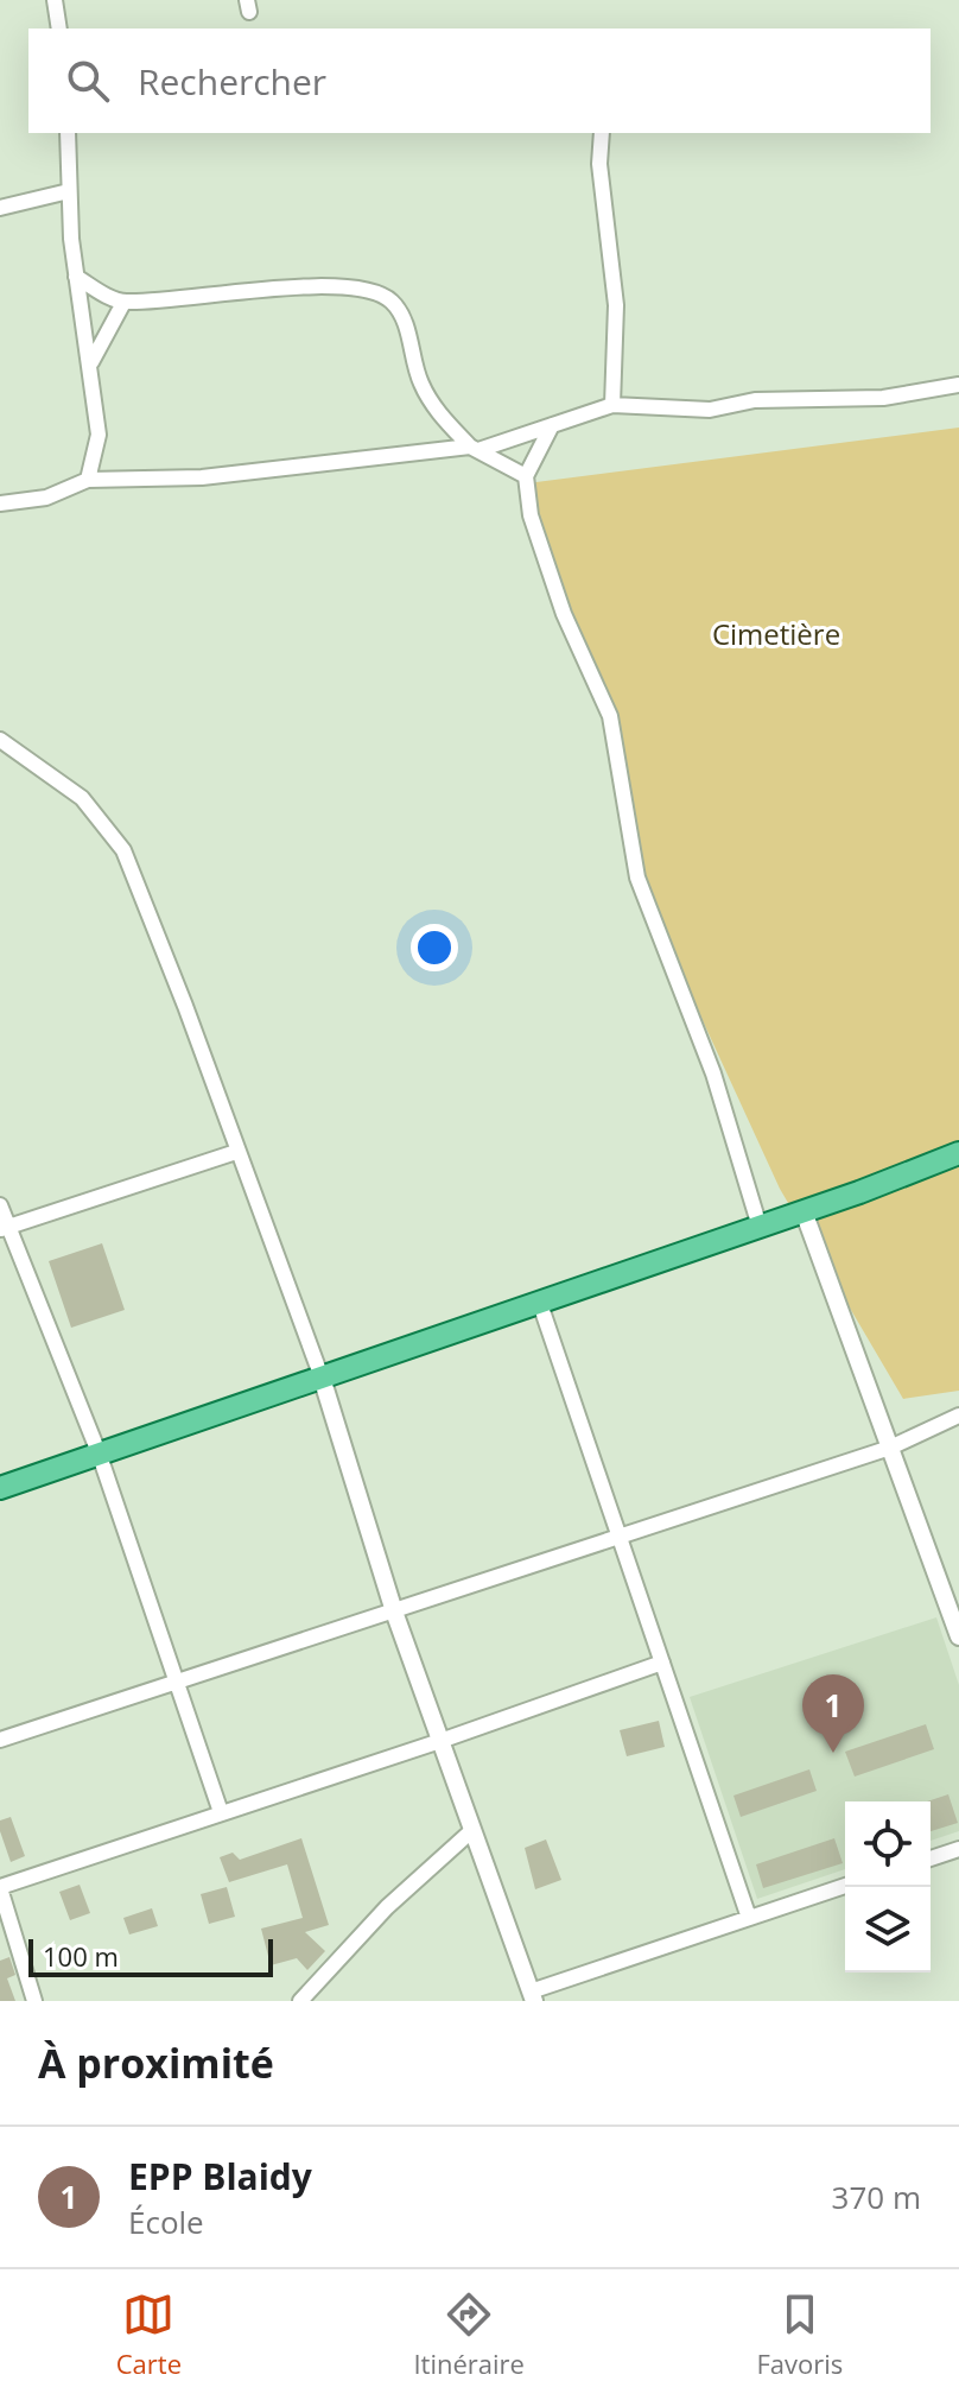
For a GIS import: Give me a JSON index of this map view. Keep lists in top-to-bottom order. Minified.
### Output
{"parks":["Cimetière"],"scale_bar":"100 m","page":{"search":"Rechercher","pins":"1","scale":"100 m","heading":"À proximité","list":[{"mark":"1","name":"EPP Blaidy","note":"École","value":"370 m"}],"nav":["Carte","Itinéraire","Favoris"]}}
